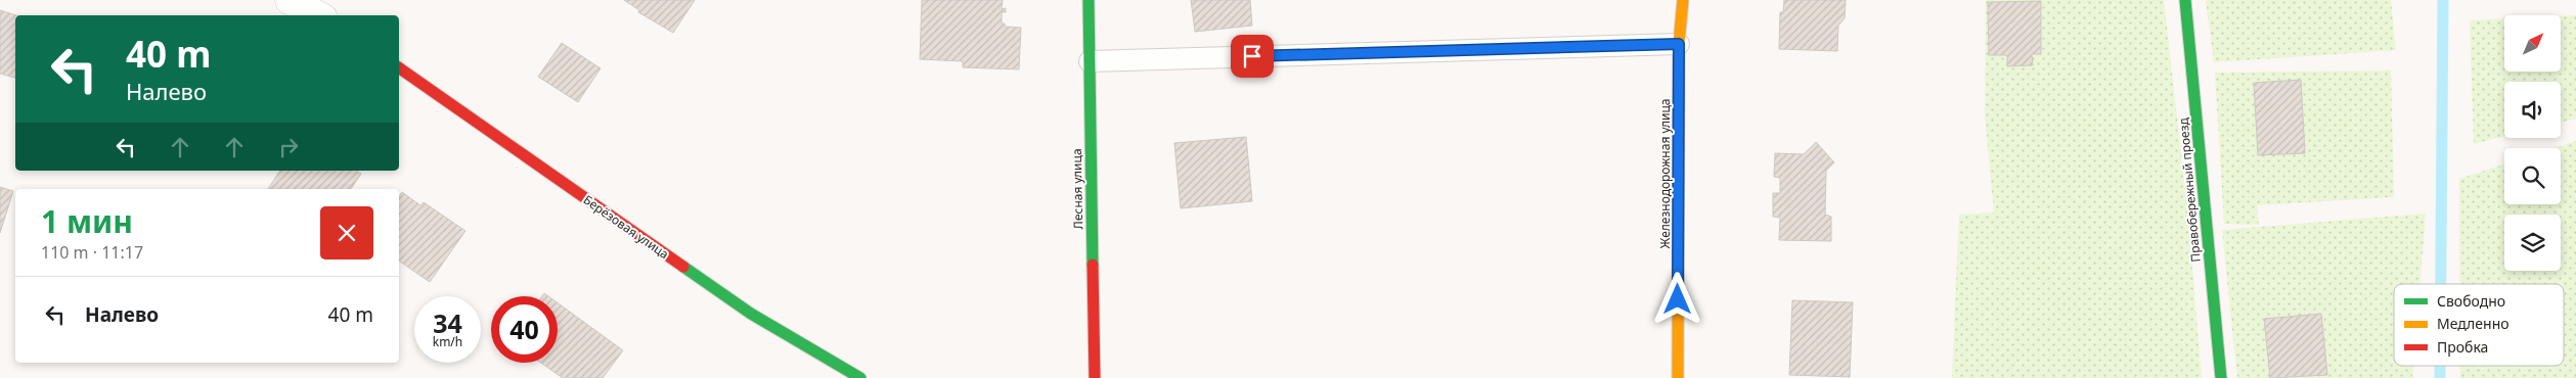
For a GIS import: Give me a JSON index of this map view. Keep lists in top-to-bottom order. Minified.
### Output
{"streets":{"street":["Железнодорожная улица","Лесная улица","Правобережный проезд","Берёзовая улица"]},"legend":["Свободно","Медленно","Пробка"],"north":"top right","page":{"turn":["40 m","Налево"],"heading":["1 мин","110 m · 11:17"],"list":[{"name":"Налево","value":"40 m"}],"speed":"34 km/h","limit":"40"}}
